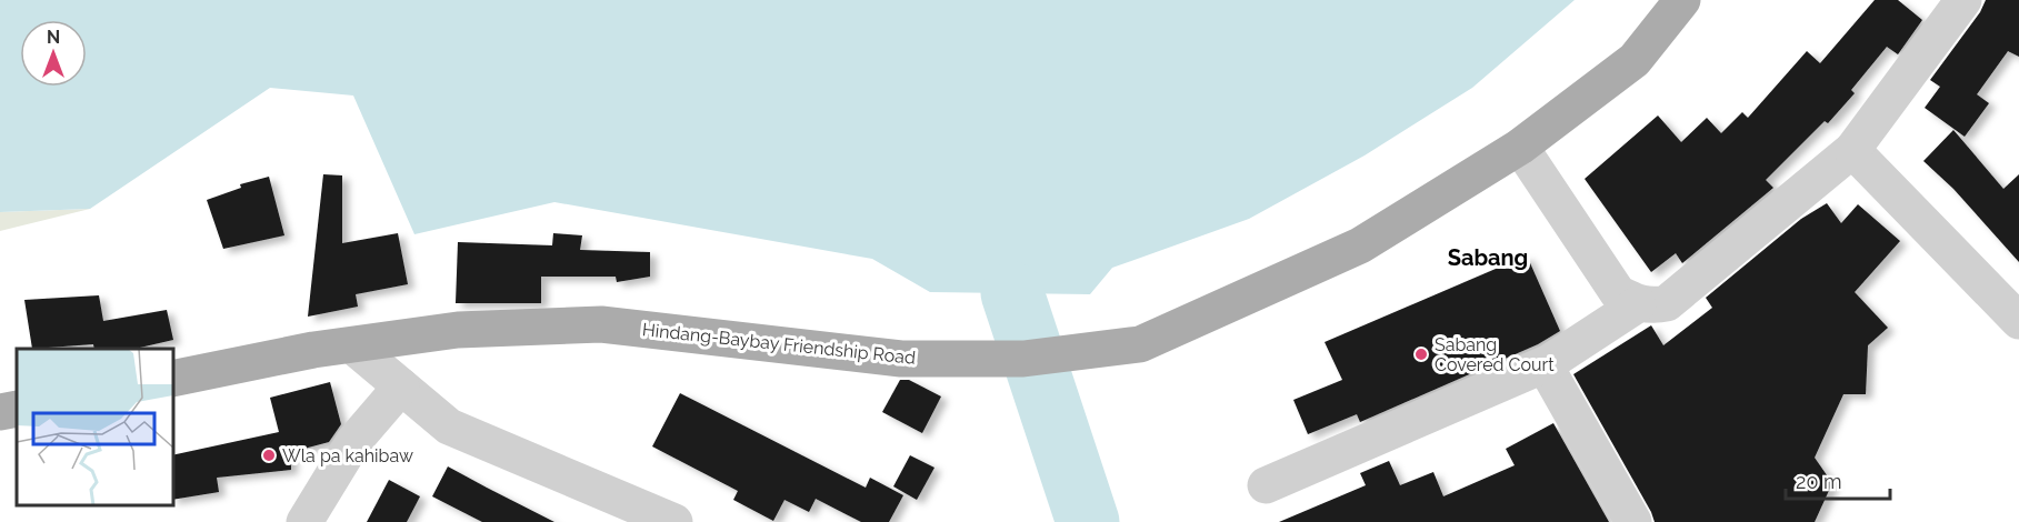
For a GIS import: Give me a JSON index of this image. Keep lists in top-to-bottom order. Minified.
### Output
{"streets":{"main road":["Hindang-Baybay Friendship Road"]},"districts":["Sabang"],"places":["Sabang Covered Court","Wla pa kahibaw"],"scale_bar":"20 m","north":"top"}
